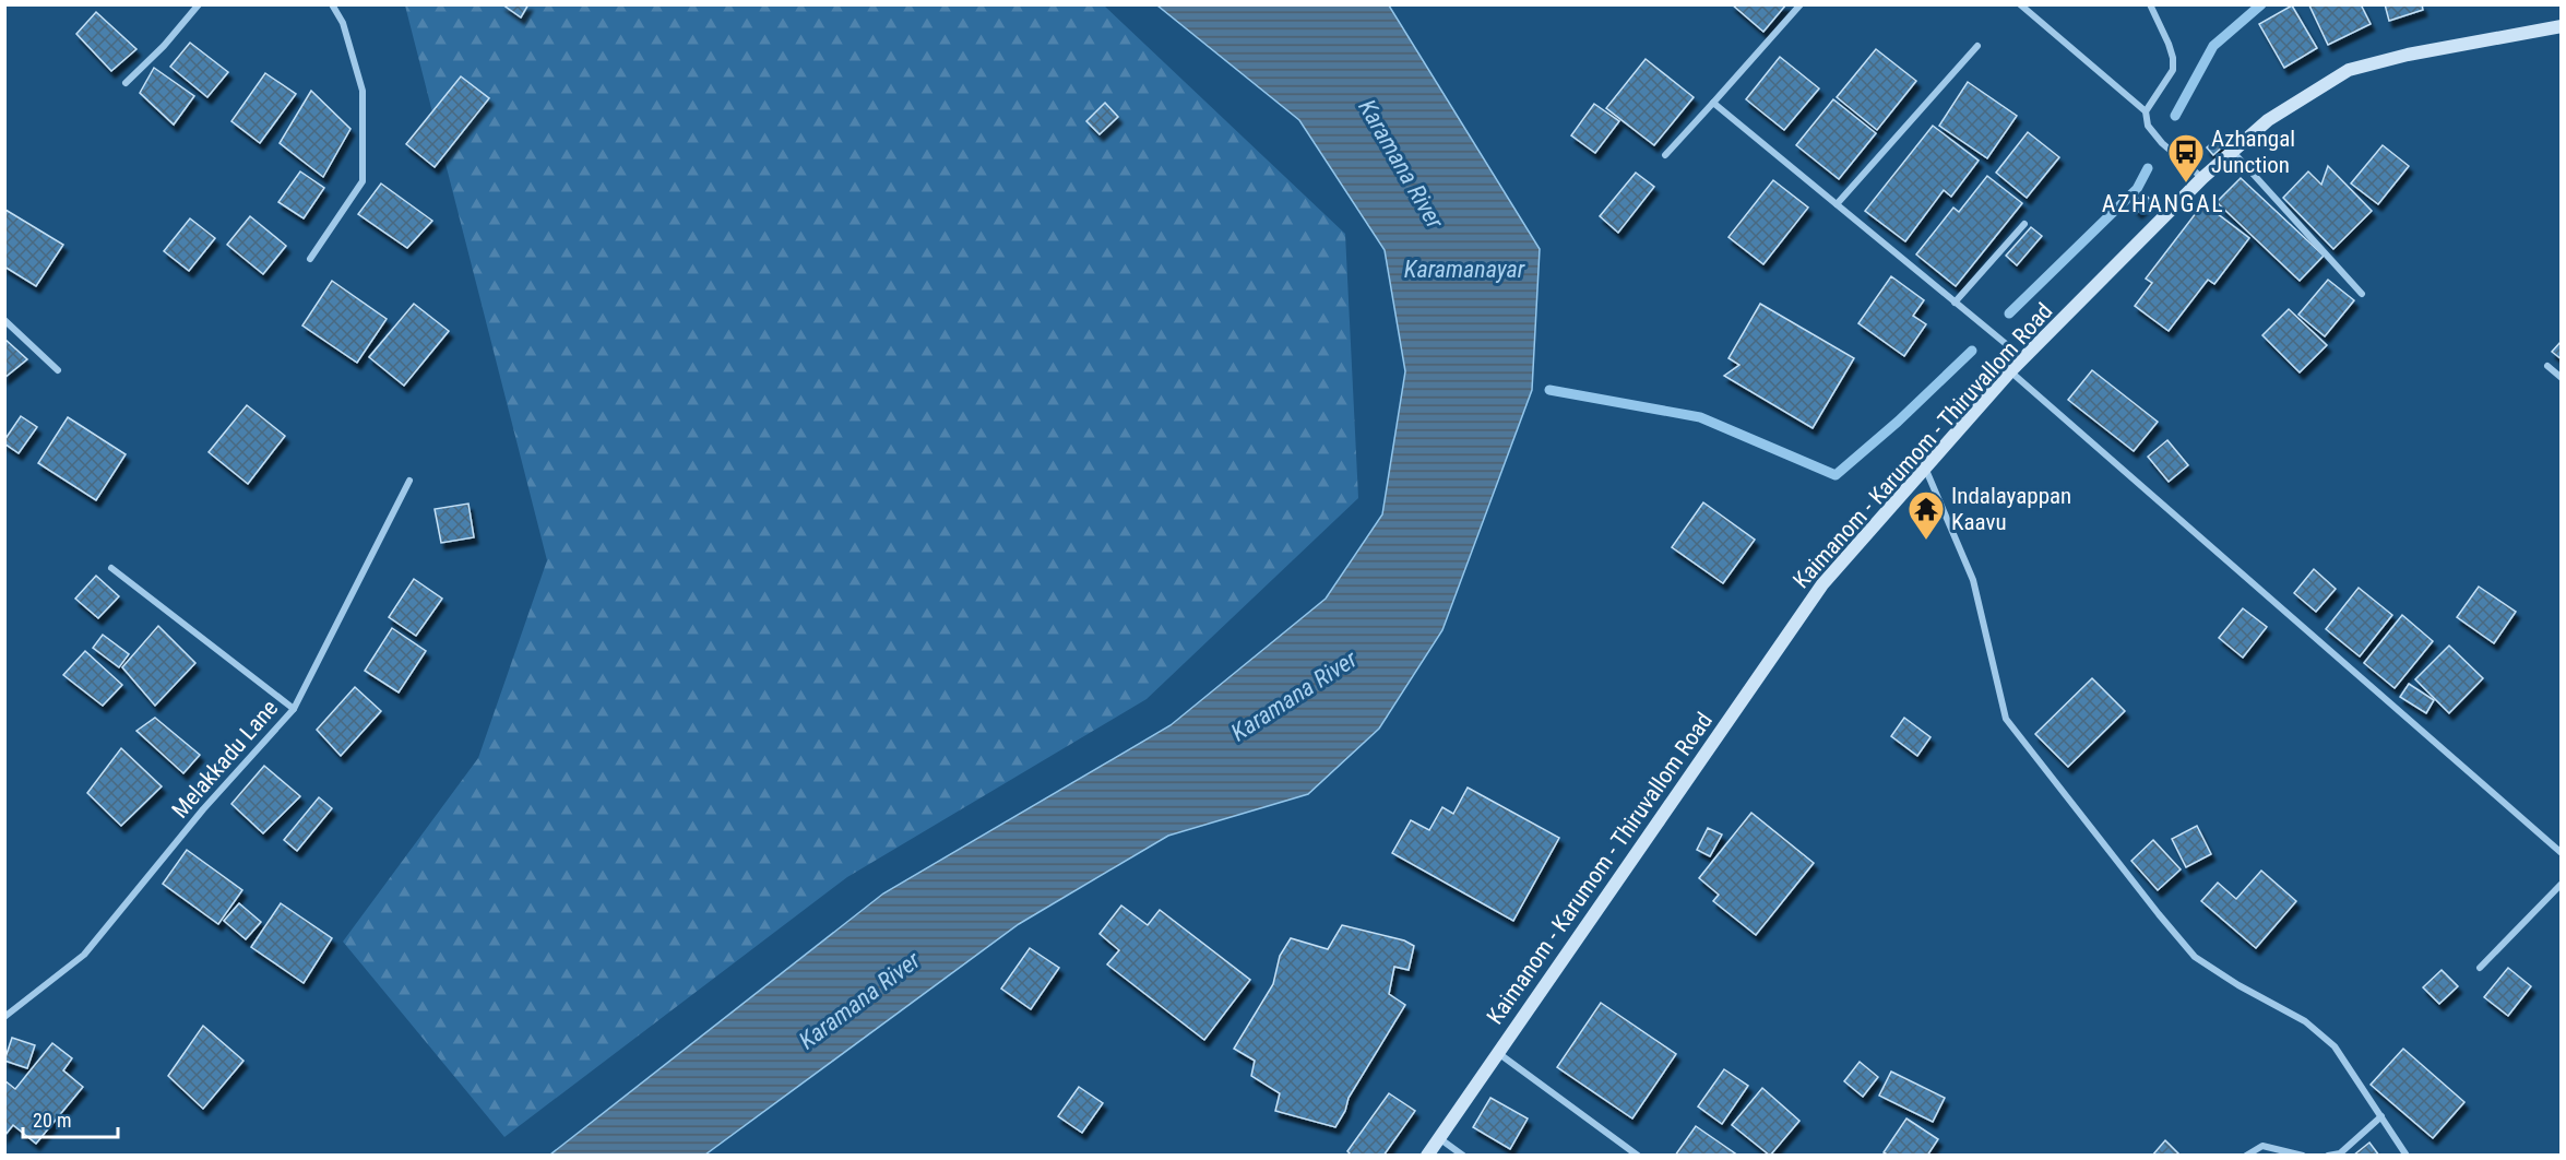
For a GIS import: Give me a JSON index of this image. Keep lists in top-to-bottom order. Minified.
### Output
{"streets":{"main road":["Kaimanom - Karumom - Thiruvallom Road"],"street":["Melakkadu Lane"]},"districts":["AZHANGAL"],"water":["Karamana River","Karamanayar"],"places":{"bus stop":["Azhangal Junction"],"temple":["Indalayappan Kaavu"]},"scale_bar":"20 m"}
